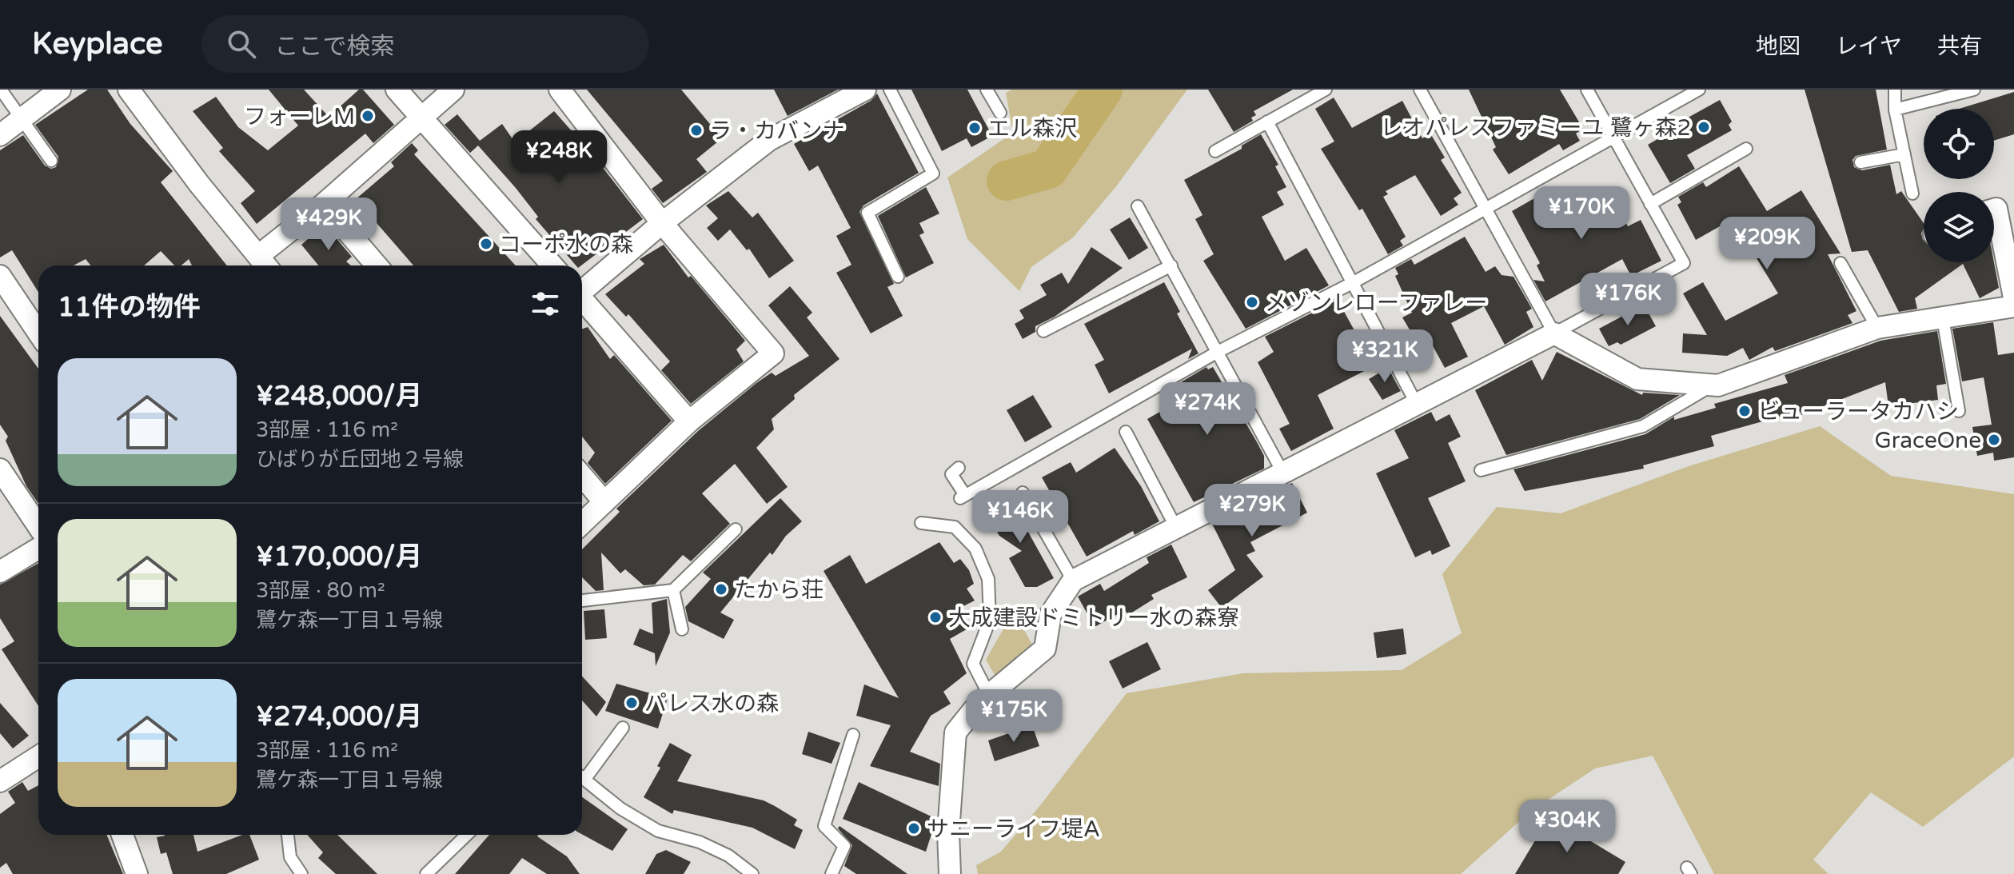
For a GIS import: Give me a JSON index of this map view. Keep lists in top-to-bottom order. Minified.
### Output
{"places":["フォーレM","レオパレスファミーユ 鷺ヶ森2","エル森沢","ラ・カバンナ","コーポ水の森","メゾンレローファレー","ビューラータカハシ","GraceOne","たから荘","大成建設ドミトリー水の森寮","パレス水の森","サニーライフ堤A"],"page":{"header":"Keyplace","search":"ここで検索","nav":["地図","レイヤ","共有"],"price":["¥248K","¥170K","¥429K","¥209K","¥176K","¥321K","¥274K","¥279K","¥146K","¥175K","¥304K"],"heading":"11件の物件","list":[{"name":"¥248,000/月","note":"3部屋 · 116 m² · ひばりが丘団地２号線"},{"name":"¥170,000/月","note":"3部屋 · 80 m² · 鷺ケ森一丁目１号線"},{"name":"¥274,000/月","note":"3部屋 · 116 m² · 鷺ケ森一丁目１号線"}]}}
